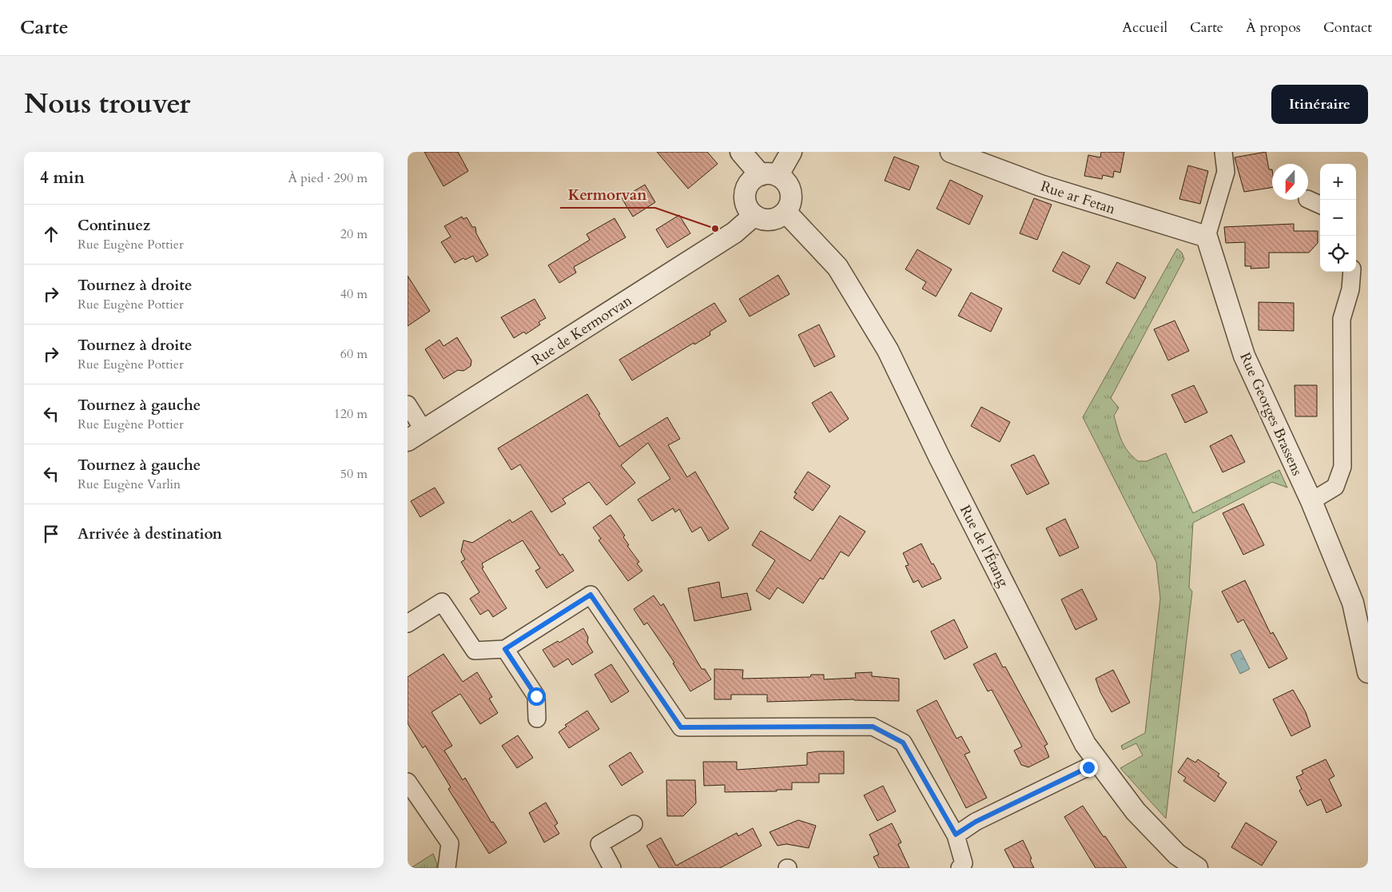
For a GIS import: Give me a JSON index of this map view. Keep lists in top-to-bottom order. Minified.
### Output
{"streets":{"street":["Rue ar Fetan","Rue de Kermorvan","Rue Georges Brassens","Rue de l'Étang"]},"crossings":[["Rue ar Fetan","Rue Georges Brassens"],["Rue de Kermorvan","Rue de l'Étang"]],"places":["Kermorvan"],"north":"bottom","page":{"header":"Carte","nav":["Accueil","Carte","À propos","Contact"],"title":"Nous trouver","buttons":"Itinéraire","heading":["4 min","À pied · 290 m"],"map_buttons":["+","−"],"list":[["Continuez","Rue Eugène Pottier","20 m"],["Tournez à droite","Rue Eugène Pottier","40 m"],["Tournez à droite","Rue Eugène Pottier","60 m"],["Tournez à gauche","Rue Eugène Pottier","120 m"],["Tournez à gauche","Rue Eugène Varlin","50 m"],"Arrivée à destination"]}}
